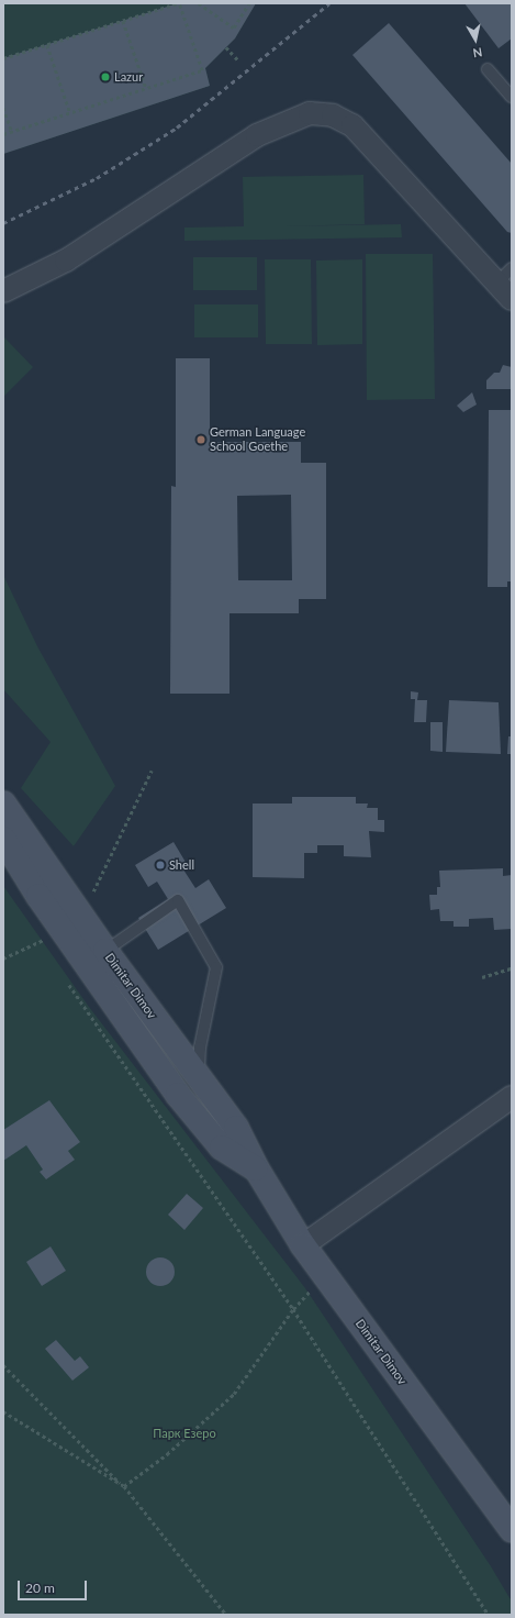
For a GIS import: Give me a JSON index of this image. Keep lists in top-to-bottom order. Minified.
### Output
{"streets":{"main road":["Dimitar Dimov"]},"parks":["Парк Езеро"],"places":["Lazur","German Language School Goethe","Shell"],"scale_bar":"20 m","north":"bottom"}
